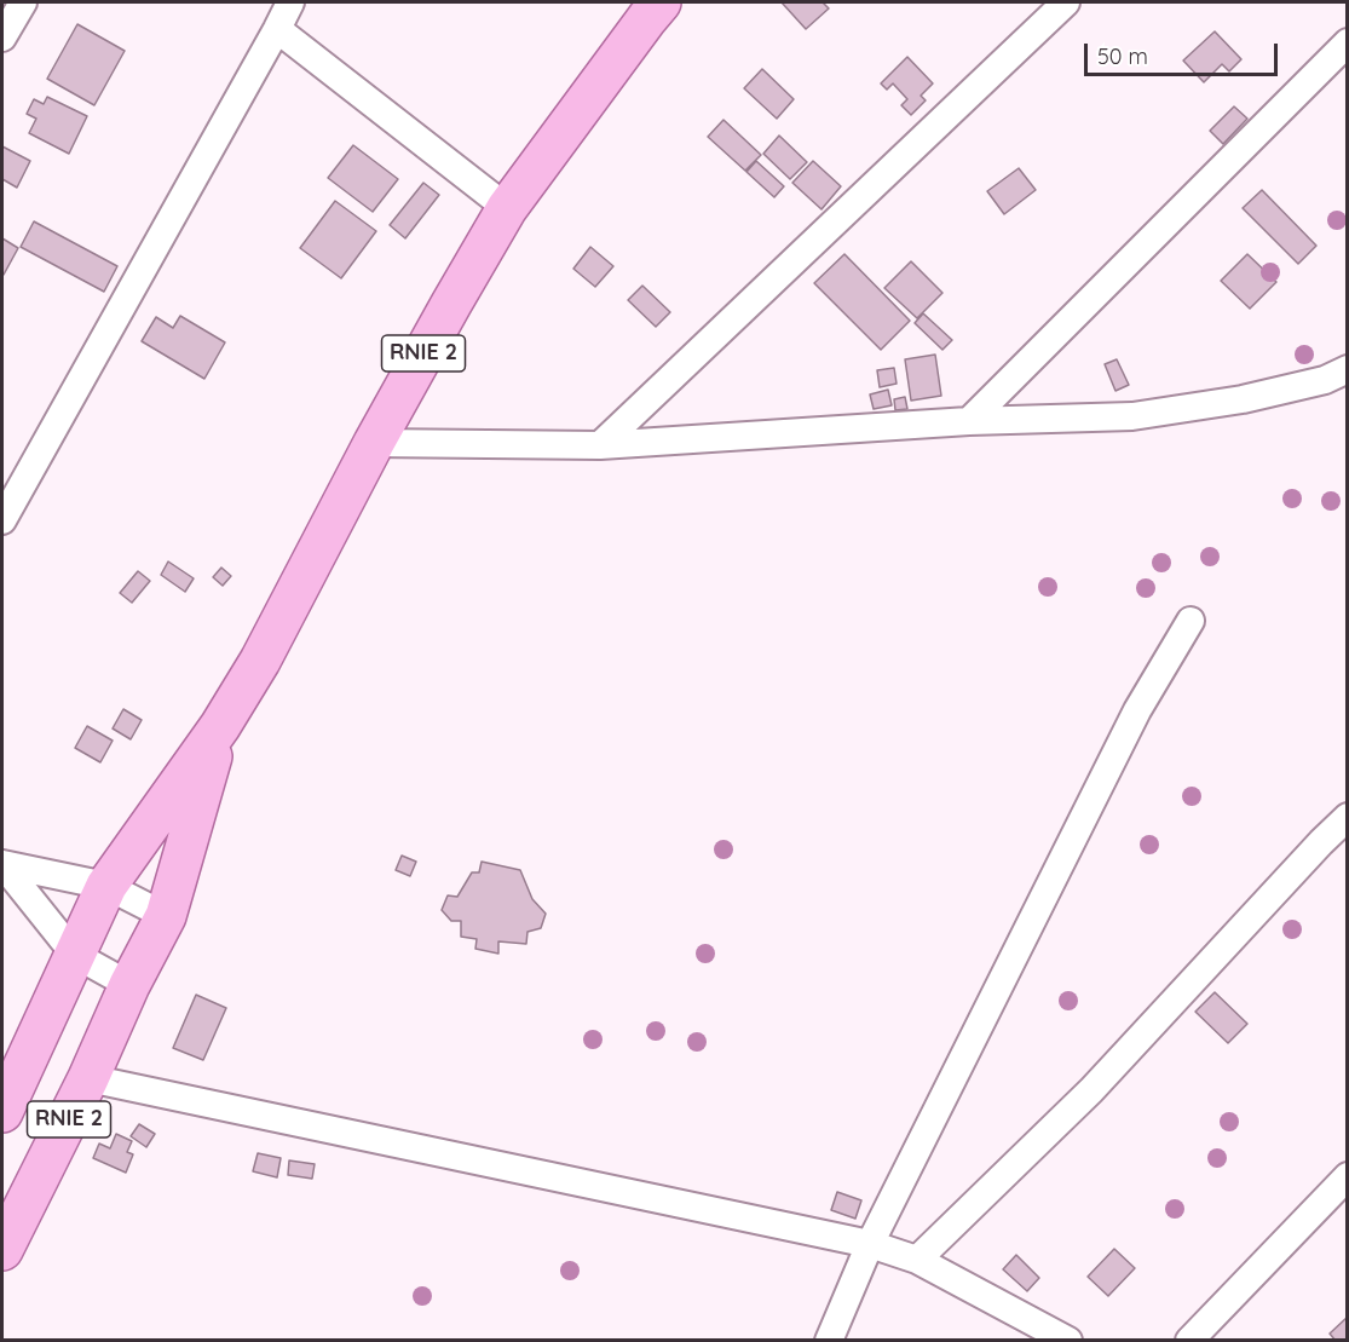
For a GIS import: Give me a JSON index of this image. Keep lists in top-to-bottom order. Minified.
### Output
{"streets":{"main road":["RNIE 2"]},"scale_bar":"50 m"}
